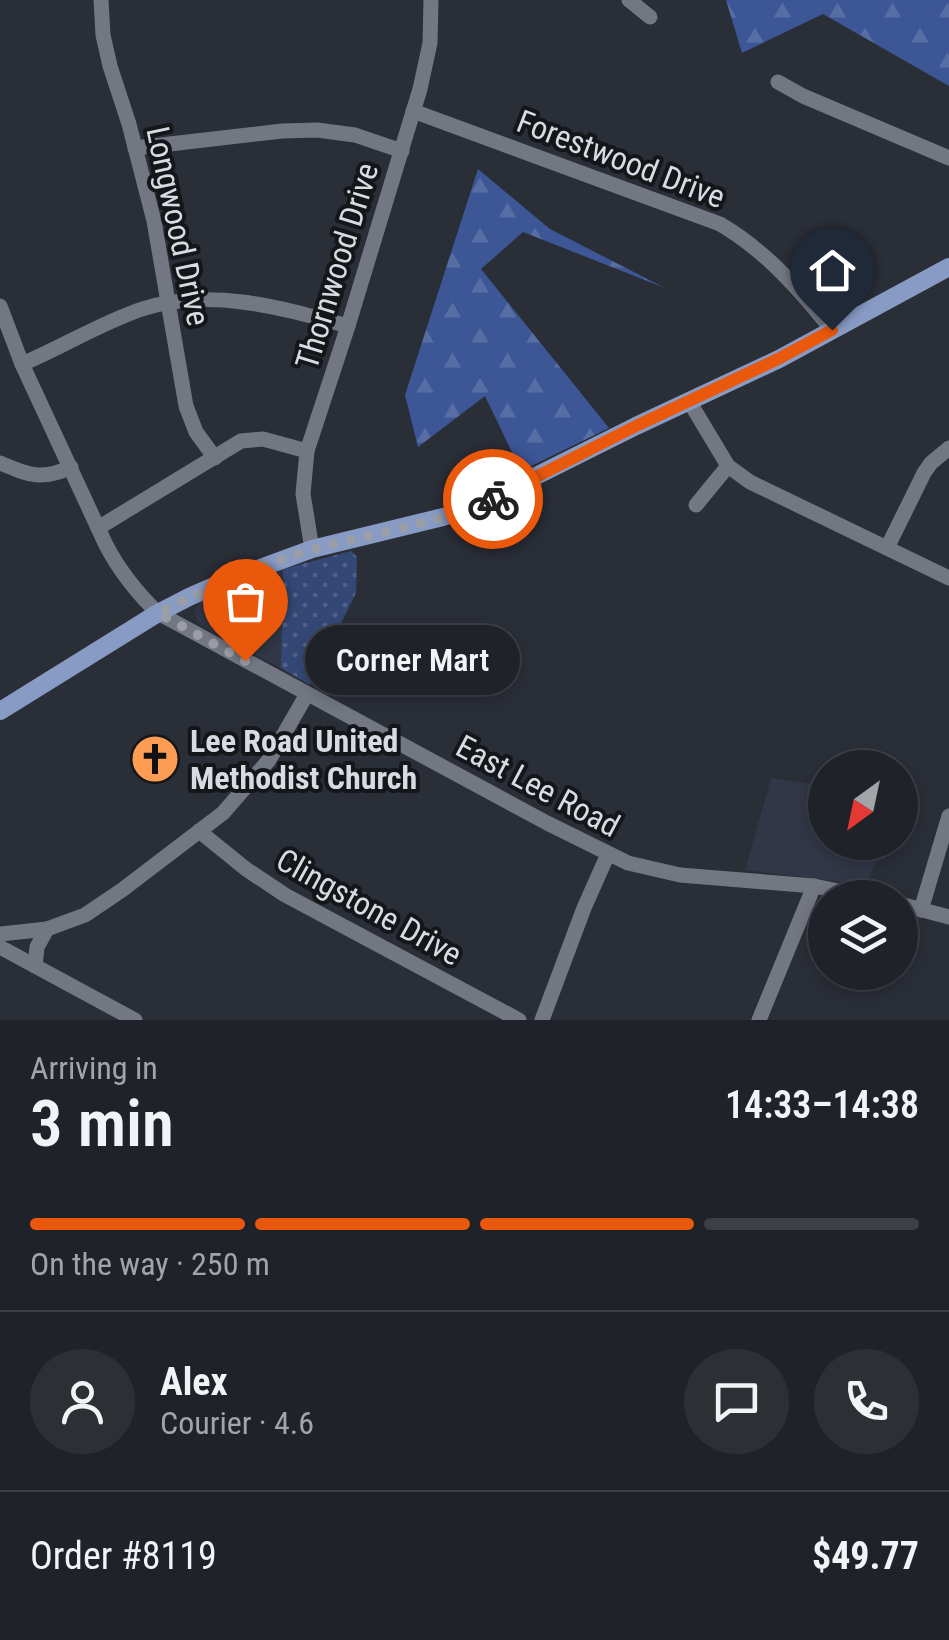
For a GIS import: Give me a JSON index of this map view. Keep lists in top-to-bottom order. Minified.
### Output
{"streets":{"street":["Forestwood Drive","Longwood Drive","Thornwood Drive","East Lee Road","Clingstone Drive"]},"crossings":[["Forestwood Drive","Thornwood Drive"]],"places":{"other":["Corner Mart"],"church":["Lee Road United Methodist Church"]},"north":"bottom left","page":{"bubble":"Corner Mart","heading":["3 min","Arriving in","14:33–14:38"],"panel":["Alex","Courier · 4.6","Order #8119","$49.77"],"bar":"On the way · 250 m"}}
